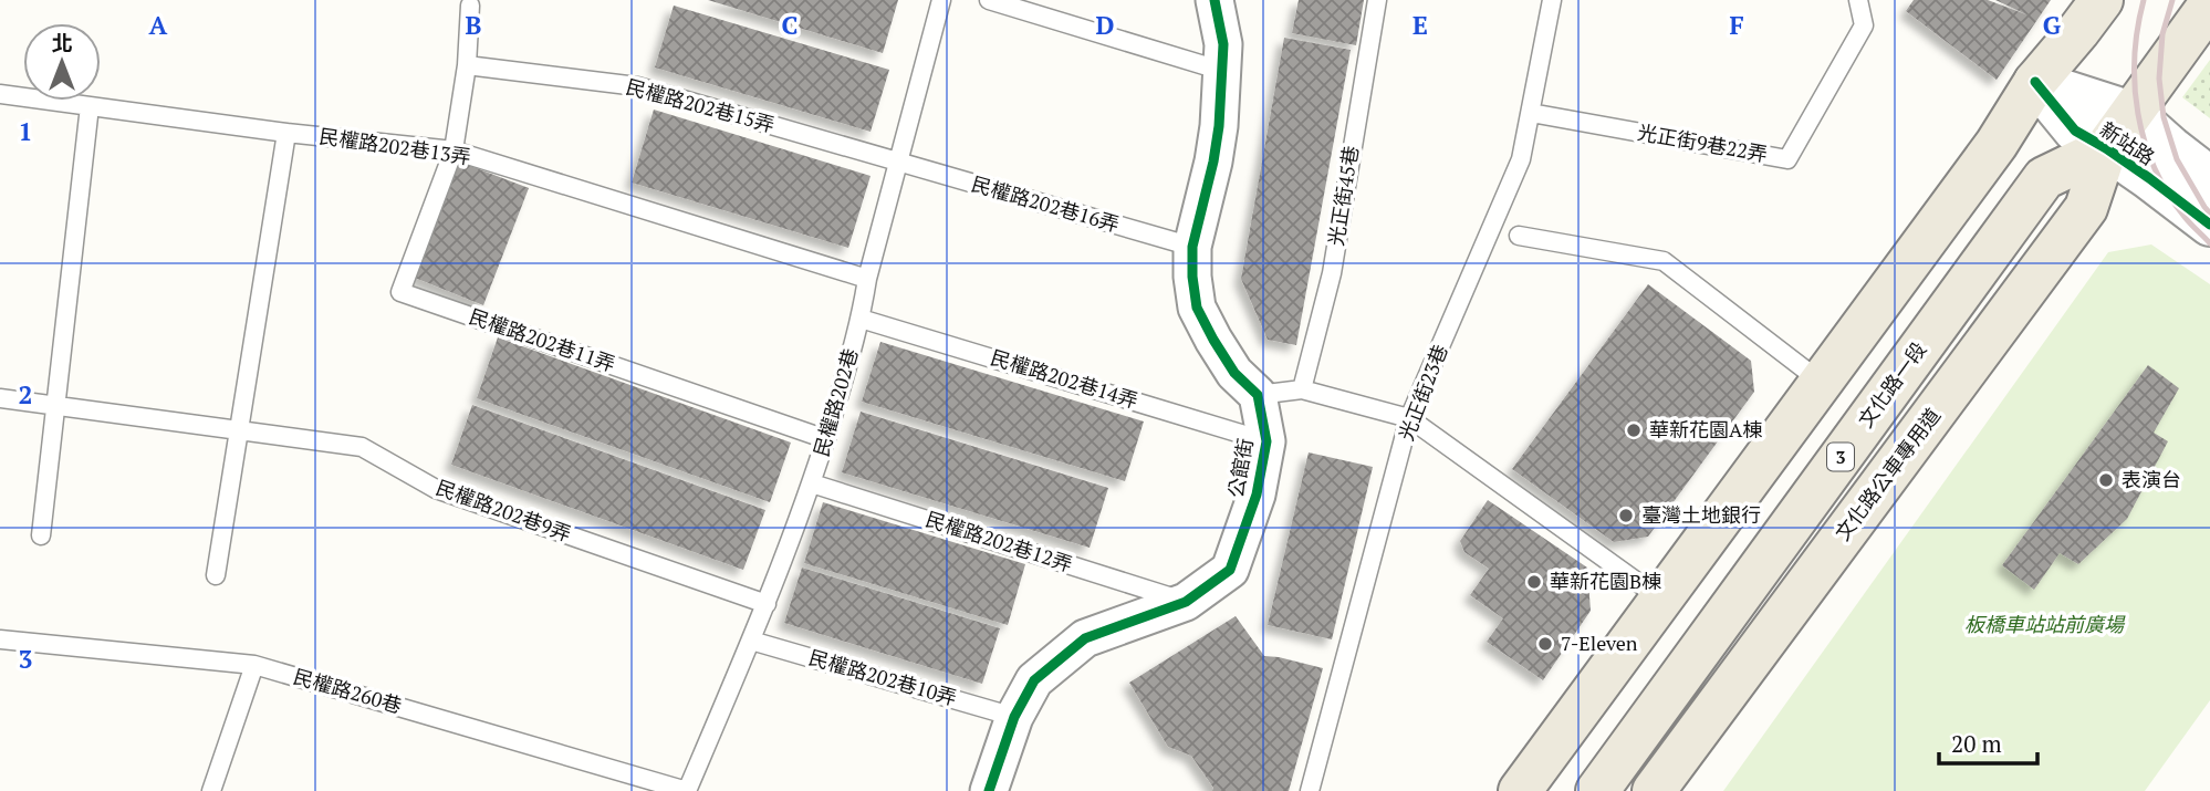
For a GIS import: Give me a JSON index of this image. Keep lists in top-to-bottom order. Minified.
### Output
{"streets":{"main road":["文化路一段","3","文化路公車專用道"],"street":["新站路","公館街"],"lane":["民權路202巷15弄","光正街9巷22弄","民權路202巷13弄","光正街45巷","民權路202巷16弄","民權路202巷11弄","民權路202巷14弄","光正街23巷","民權路202巷","民權路202巷9弄","民權路202巷12弄","民權路202巷10弄","民權路260巷"]},"crossings":[["民權路202巷15弄","民權路202巷16弄"],["民權路202巷15弄","民權路202巷"],["光正街9巷22弄","光正街23巷"],["新站路","文化路一段"],["新站路","文化路公車專用道"],["民權路202巷13弄","民權路202巷11弄"],["民權路202巷13弄","民權路202巷"],["民權路202巷16弄","民權路202巷"],["民權路202巷11弄","民權路202巷"],["民權路202巷14弄","民權路202巷"],["民權路202巷14弄","公館街"],["文化路一段","文化路公車專用道"],["民權路202巷","民權路202巷9弄"],["民權路202巷","民權路202巷12弄"],["民權路202巷","民權路202巷10弄"],["民權路202巷","民權路260巷"],["公館街","民權路202巷12弄"],["公館街","民權路202巷10弄"]],"parks":["板橋車站站前廣場"],"places":["華新花園A棟","表演台","臺灣土地銀行","華新花園B棟","7-Eleven"],"scale_bar":"20 m","north":"top","grid":{"columns":["A","B","C","D","E","F","G"],"rows":["1","2","3"]}}
